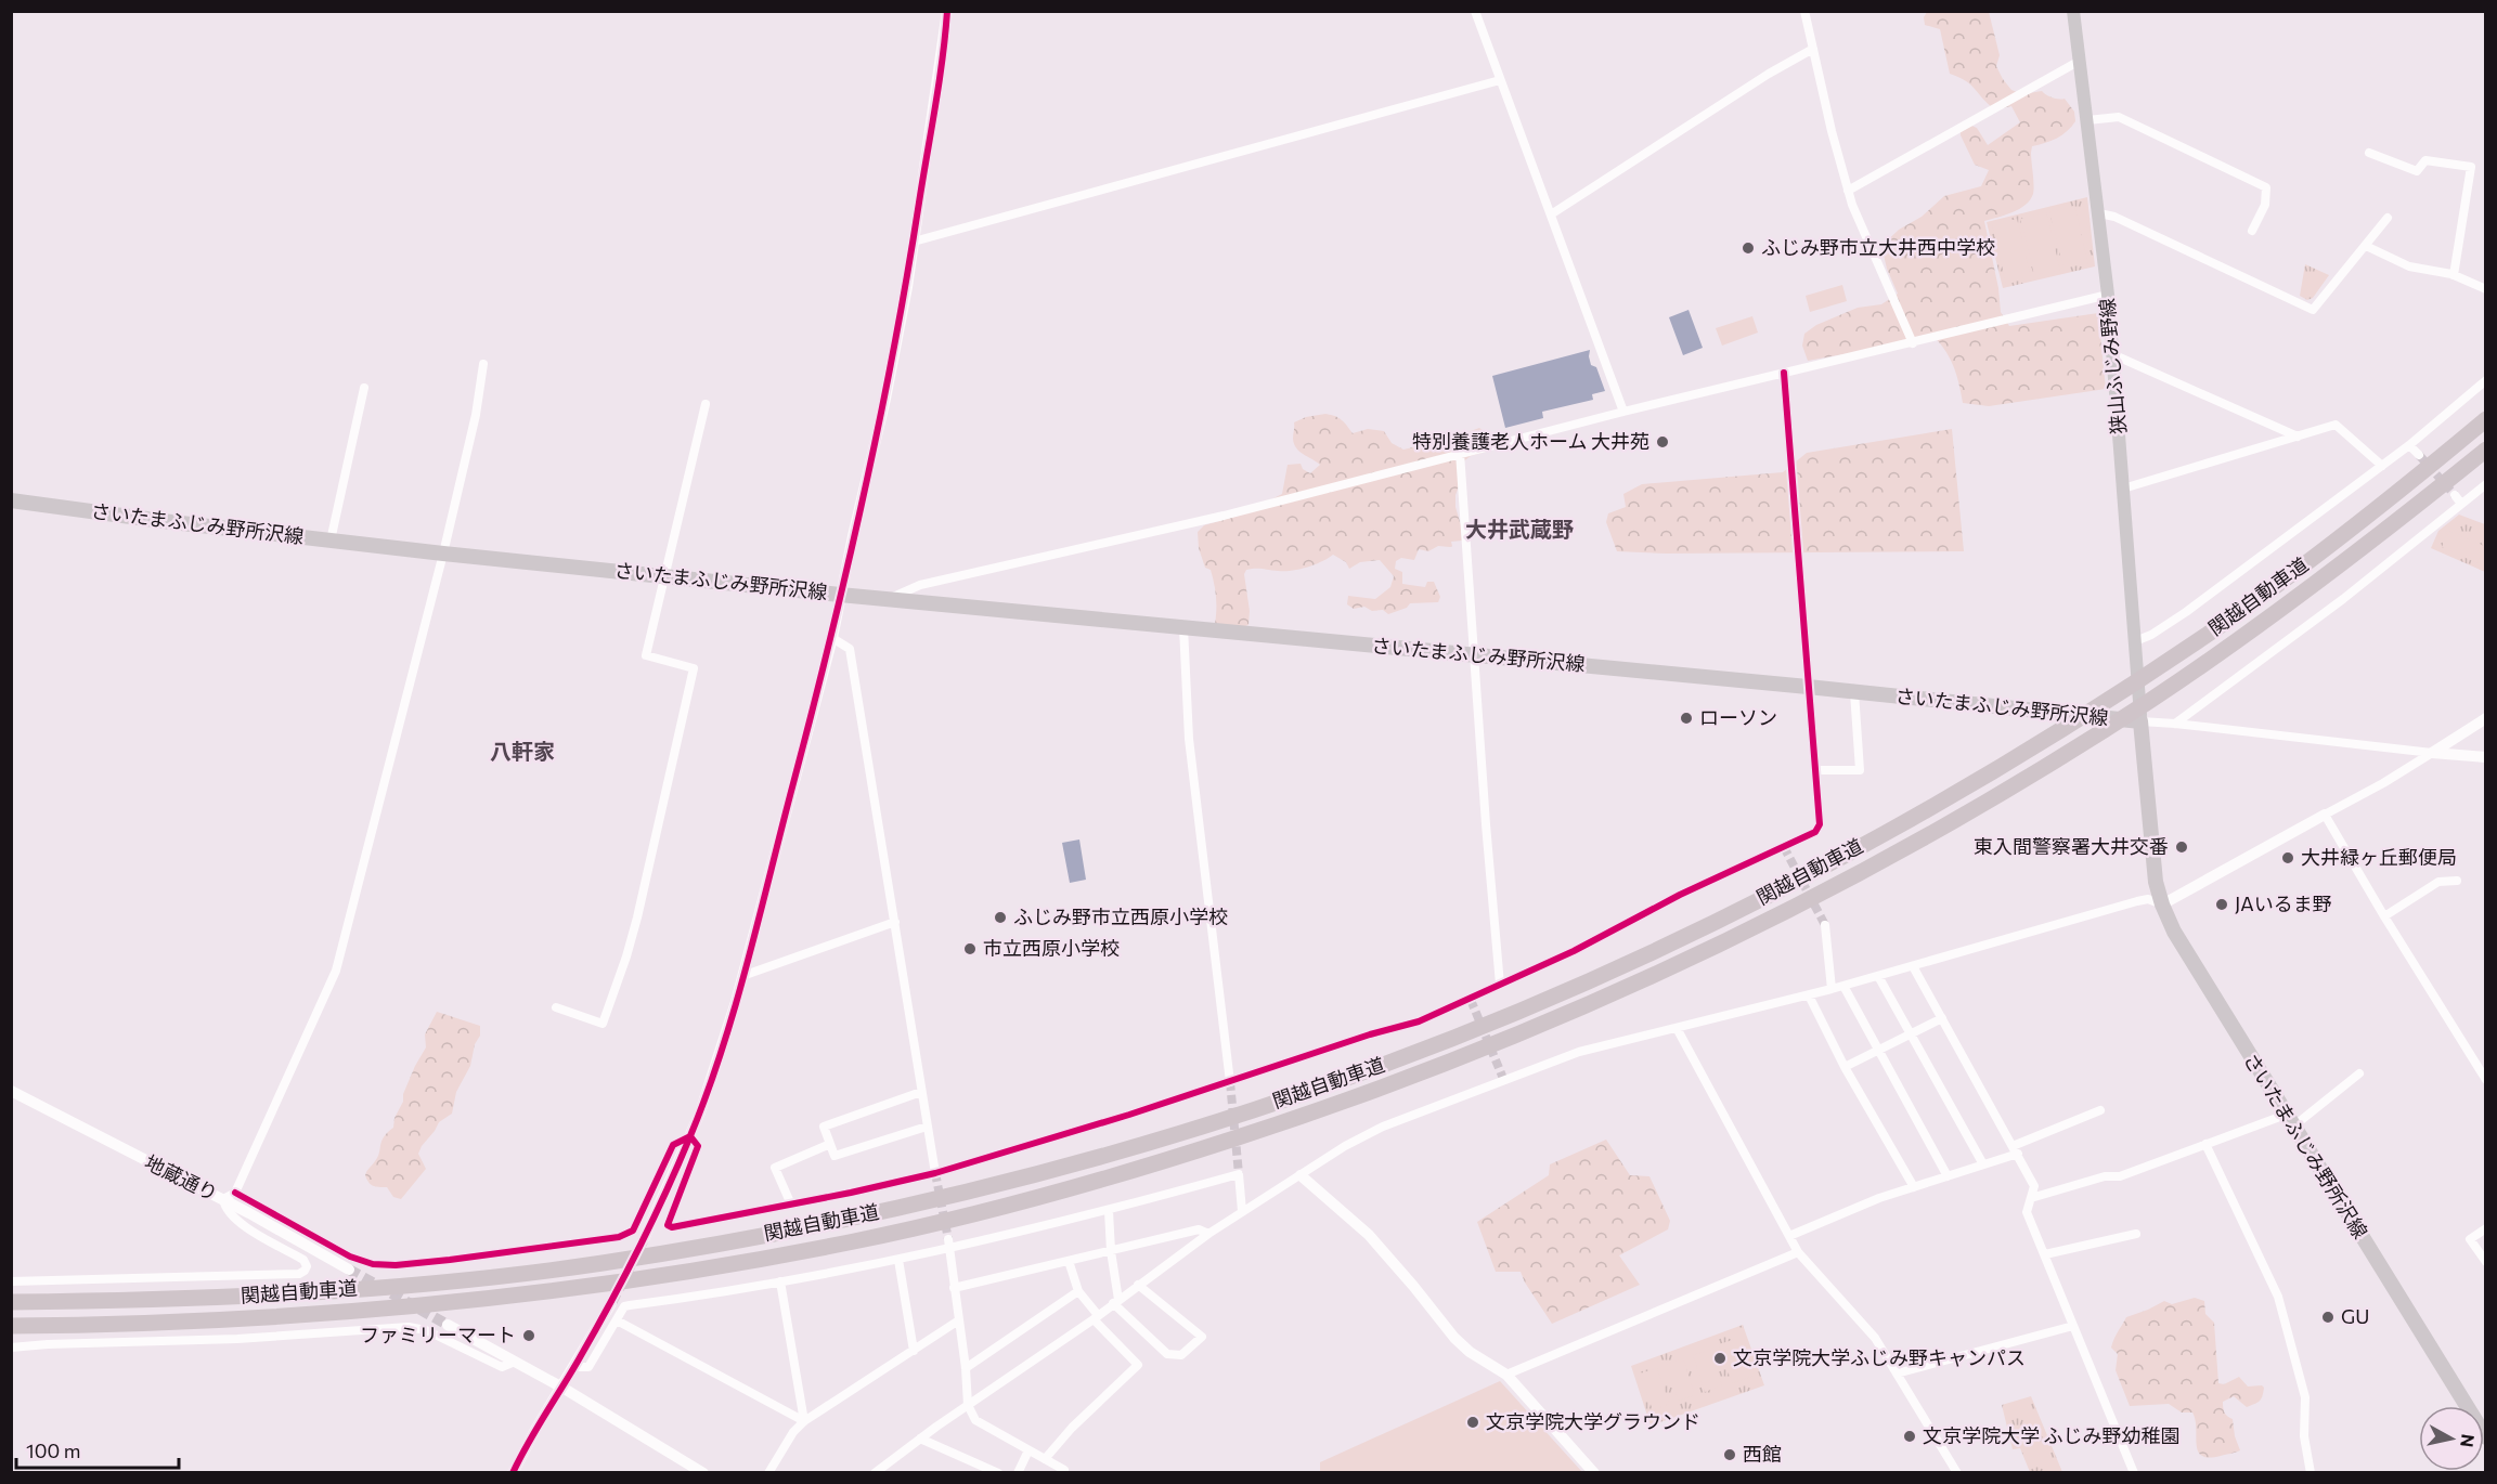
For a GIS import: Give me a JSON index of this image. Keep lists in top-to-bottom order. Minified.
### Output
{"streets":{"highway":["関越自動車道"],"main road":["狭山ふじみ野線","さいたまふじみ野所沢線"],"street":["地蔵通り"]},"crossings":[["狭山ふじみ野線","さいたまふじみ野所沢線"]],"districts":["大井武蔵野","八軒家"],"places":["ふじみ野市立大井西中学校","特別養護老人ホーム 大井苑","ローソン","東入間警察署大井交番","大井緑ヶ丘郵便局","JAいるま野","ふじみ野市立西原小学校","市立西原小学校","GU","ファミリーマート","文京学院大学ふじみ野キャンパス","文京学院大学グラウンド","文京学院大学 ふじみ野幼稚園","西館"],"scale_bar":"100 m","north":"right"}
